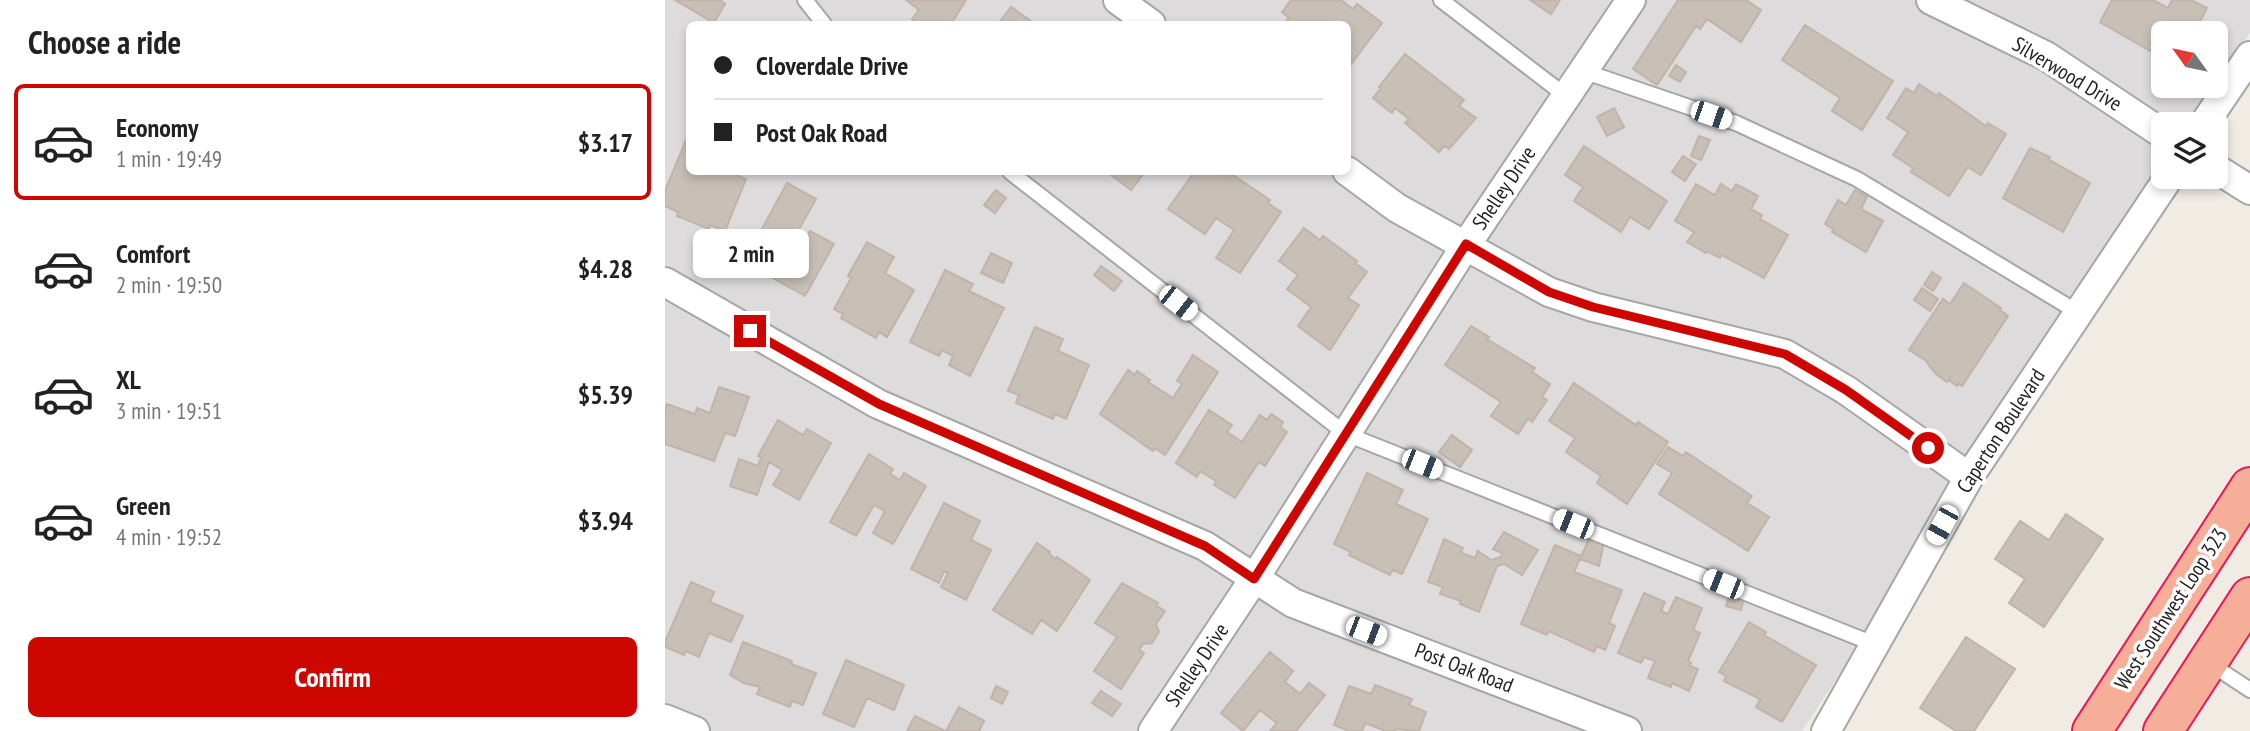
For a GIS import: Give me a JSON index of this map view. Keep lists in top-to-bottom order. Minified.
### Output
{"streets":{"highway":["West Southwest Loop 323"],"street":["Silverwood Drive","Shelley Drive","Caperton Boulevard","Post Oak Road"]},"crossings":[["Shelley Drive","Post Oak Road"]],"north":"top left","page":{"heading":"Choose a ride","banner":["Cloverdale Drive","Post Oak Road"],"list":[{"name":"Economy","note":"1 min · 19:49","value":"$3.17"},{"name":"Comfort","note":"2 min · 19:50","value":"$4.28"},{"name":"XL","note":"3 min · 19:51","value":"$5.39"},{"name":"Green","note":"4 min · 19:52","value":"$3.94"}],"bubble":"2 min","buttons":"Confirm"}}
